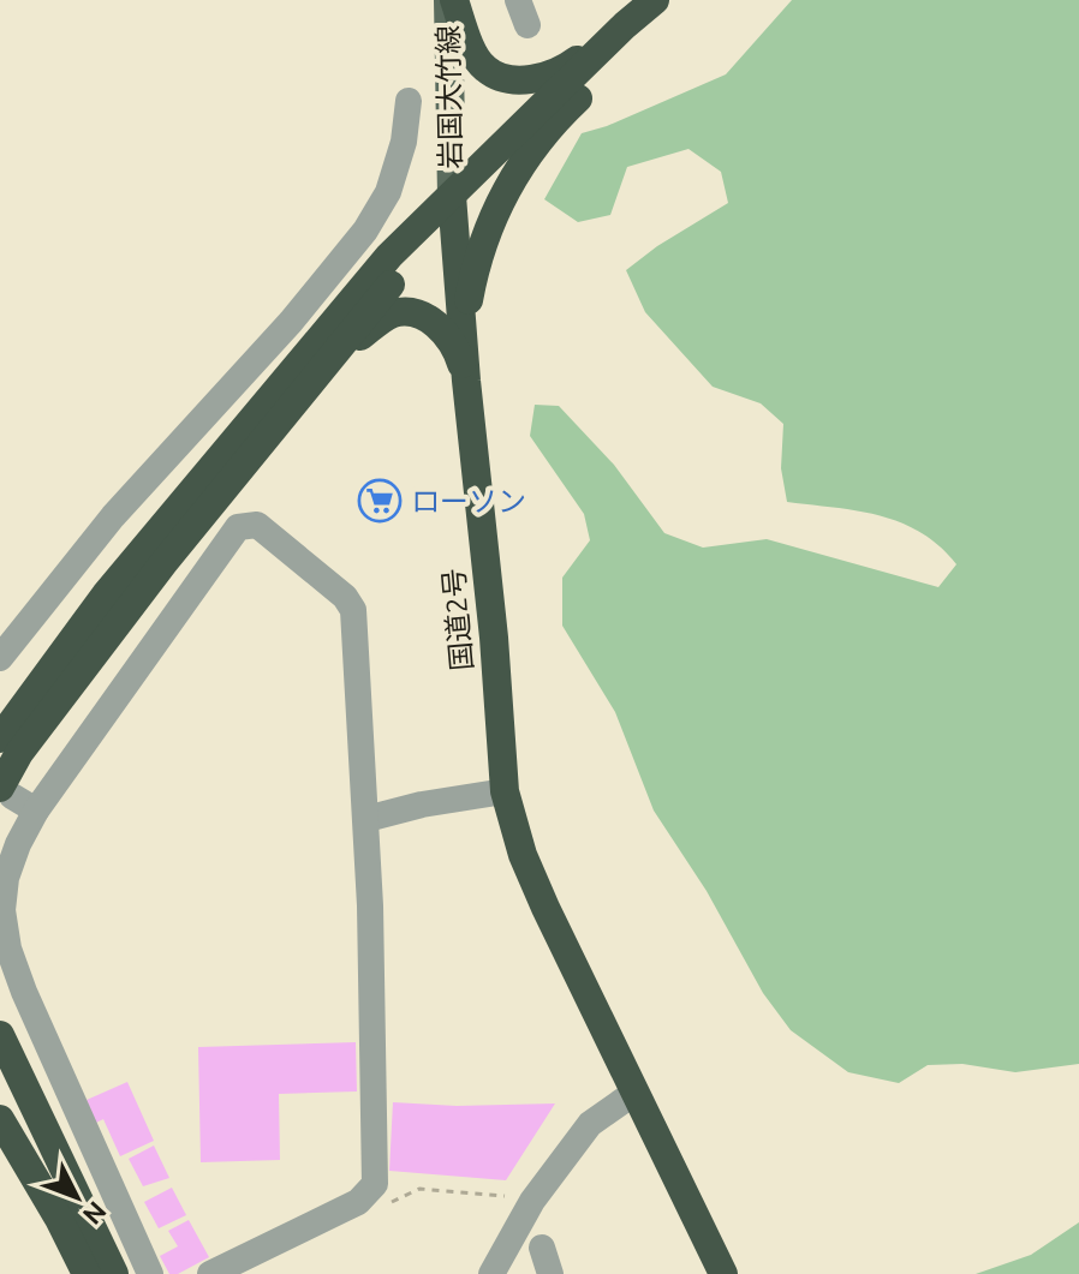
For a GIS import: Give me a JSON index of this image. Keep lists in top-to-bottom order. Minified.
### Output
{"streets":{"highway":["国道2号"],"main road":["岩国大竹線"]},"crossings":[["岩国大竹線","国道2号"]],"places":{"supermarket":["ローソン"]},"north":"bottom right"}
